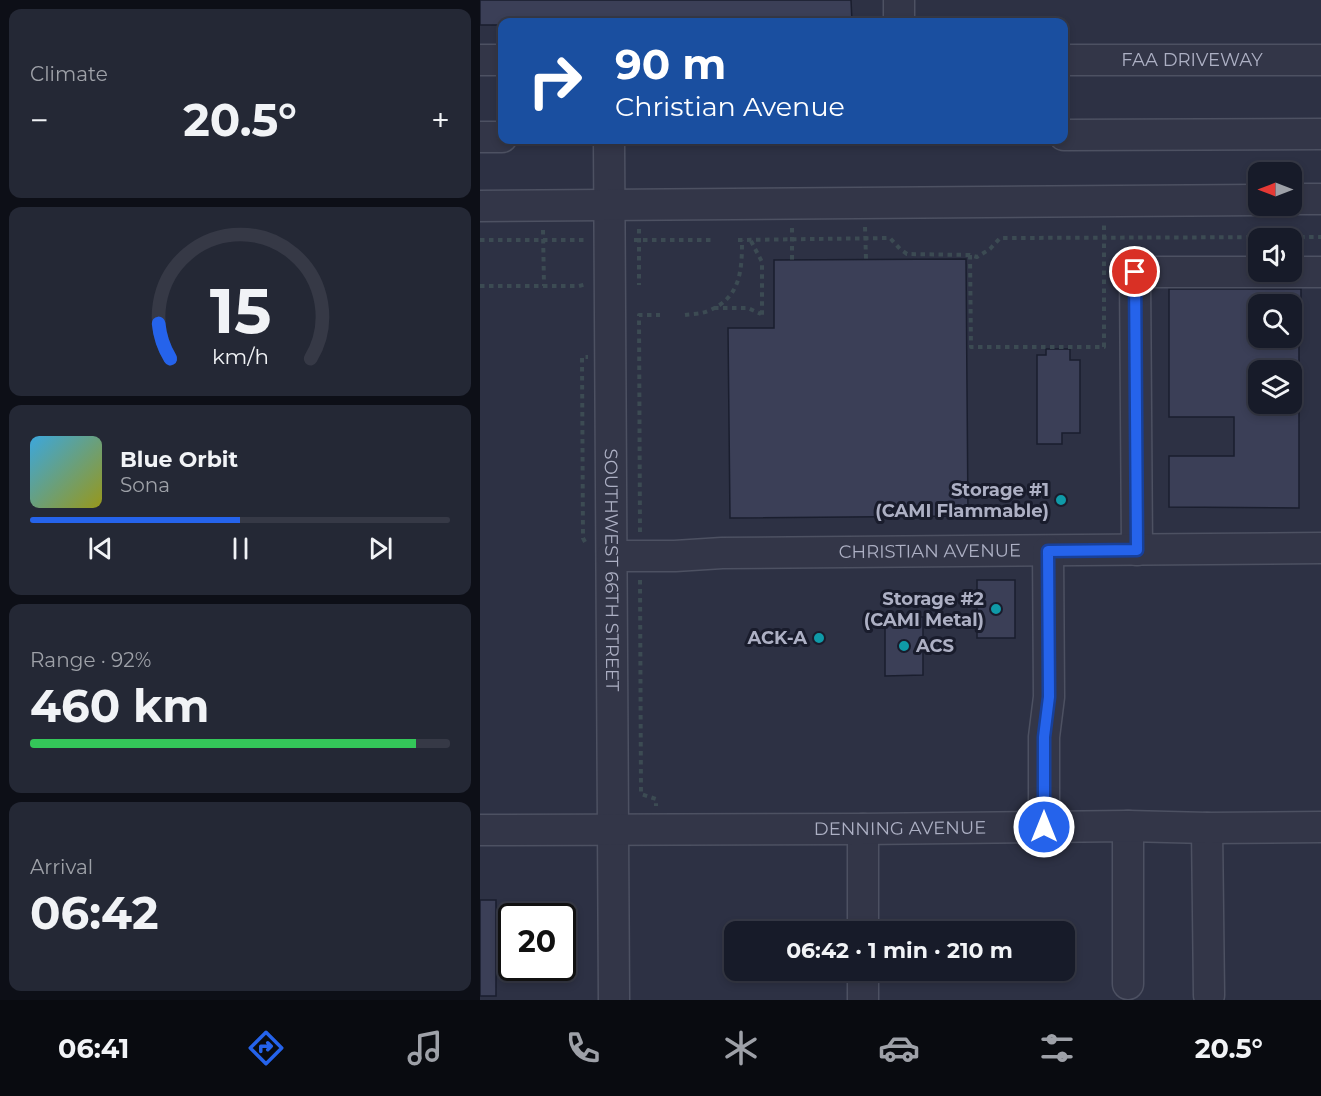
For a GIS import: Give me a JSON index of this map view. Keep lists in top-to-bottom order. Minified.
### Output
{"streets":{"street":["FAA DRIVEWAY","CHRISTIAN AVENUE","SOUTHWEST 66TH STREET","DENNING AVENUE"]},"crossings":[["CHRISTIAN AVENUE","SOUTHWEST 66TH STREET"],["SOUTHWEST 66TH STREET","DENNING AVENUE"]],"places":["Storage #1 (CAMI Flammable)","Storage #2 (CAMI Metal)","ACK-A","ACS"],"north":"left","page":{"tile":["Climate",["Range · 92%","460 km"],["Arrival","06:42"]],"turn":["90 m","Christian Avenue"],"heat":["−","20.5°","+"],"song":["Blue Orbit","Sona"],"limit":"20","trip":"06:42 · 1 min · 210 m","tabs":["06:41","20.5°"],"gauge":["15","km/h"]}}
